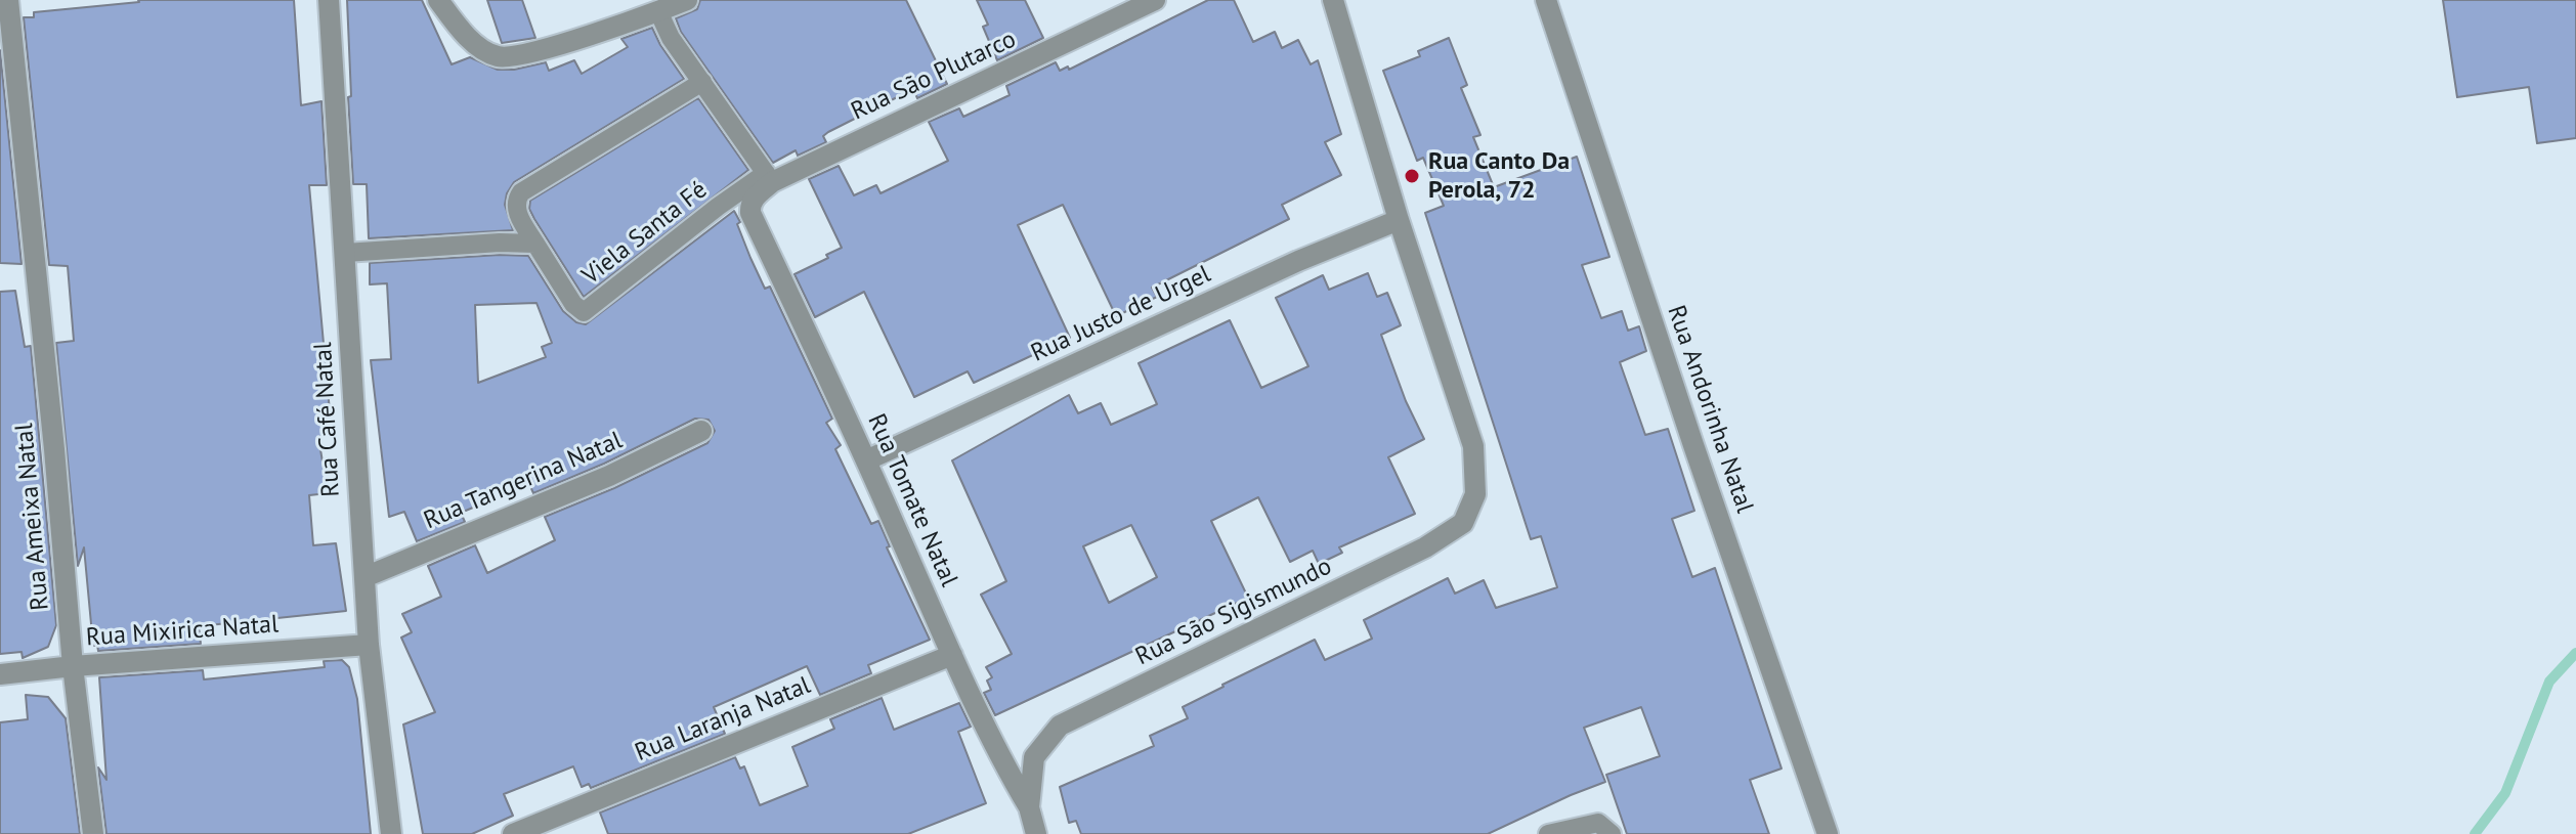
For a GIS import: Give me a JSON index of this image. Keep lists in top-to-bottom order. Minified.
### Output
{"streets":{"street":["Rua São Plutarco","Rua Justo de Urgel","Rua Andorinha Natal","Rua Café Natal","Rua Tangerina Natal","Rua Tomate Natal","Rua Ameixa Natal","Rua São Sigismundo","Rua Mixirica Natal","Rua Laranja Natal"],"lane":["Viela Santa Fé"]},"crossings":[["Rua São Plutarco","Viela Santa Fé"],["Rua São Plutarco","Rua Tomate Natal"],["Rua Justo de Urgel","Rua Tomate Natal"],["Rua Justo de Urgel","Rua São Sigismundo"],["Rua Café Natal","Rua Tangerina Natal"],["Rua Café Natal","Rua Mixirica Natal"],["Rua Tomate Natal","Rua São Sigismundo"],["Rua Tomate Natal","Rua Laranja Natal"],["Rua Ameixa Natal","Rua Mixirica Natal"]],"places":["Rua Canto Da Perola, 72"]}
